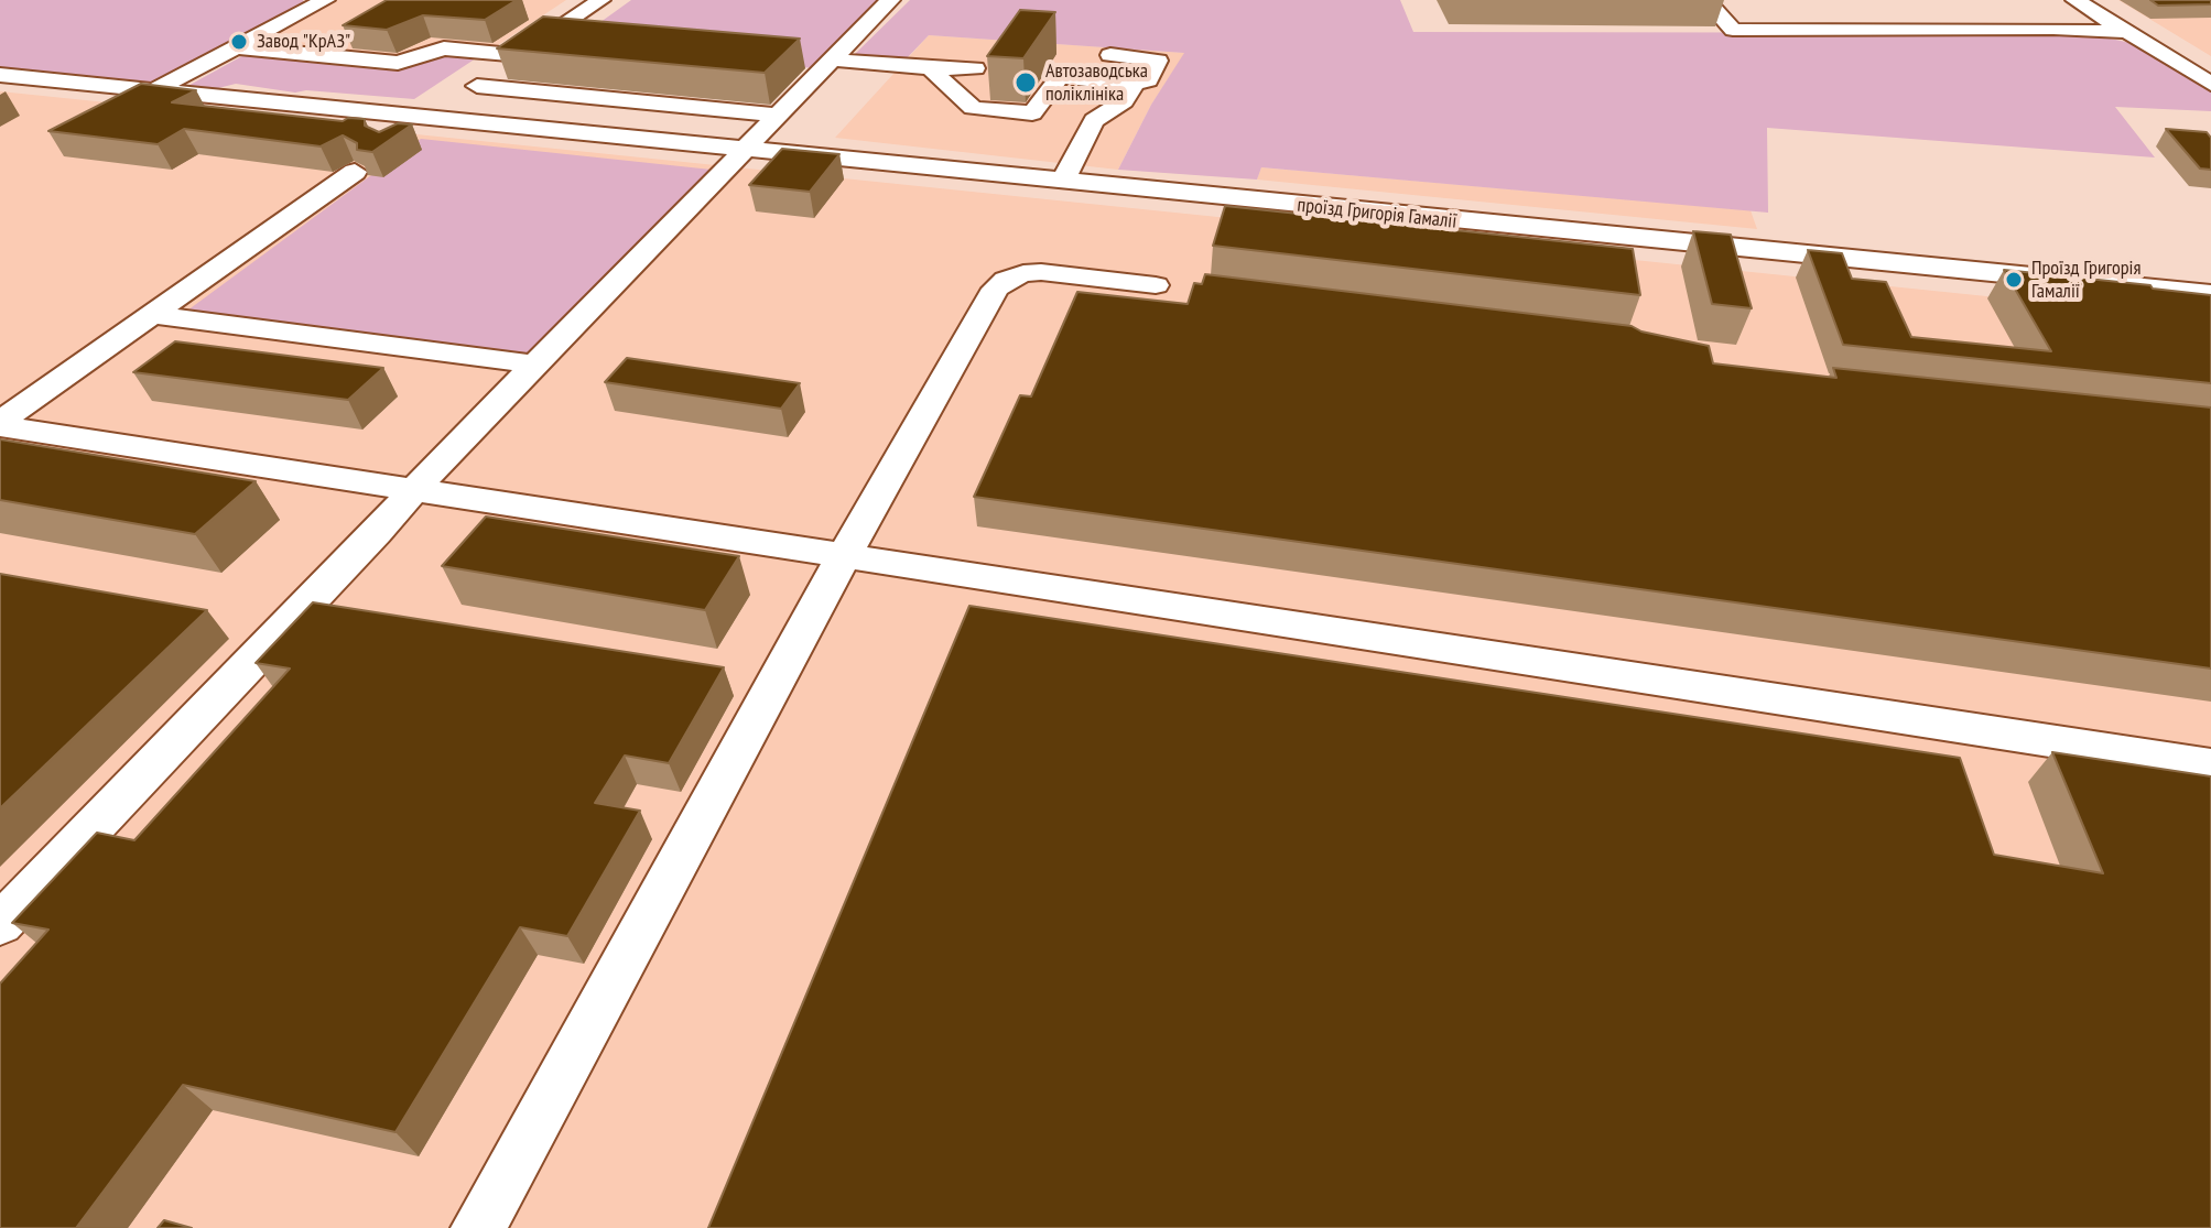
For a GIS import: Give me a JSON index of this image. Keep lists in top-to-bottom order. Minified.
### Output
{"streets":{"street":["проїзд Григорія Гамалії"]},"places":["Завод \"КрАЗ\"","Автозаводська поліклініка","Проїзд Григорія Гамалії"]}
